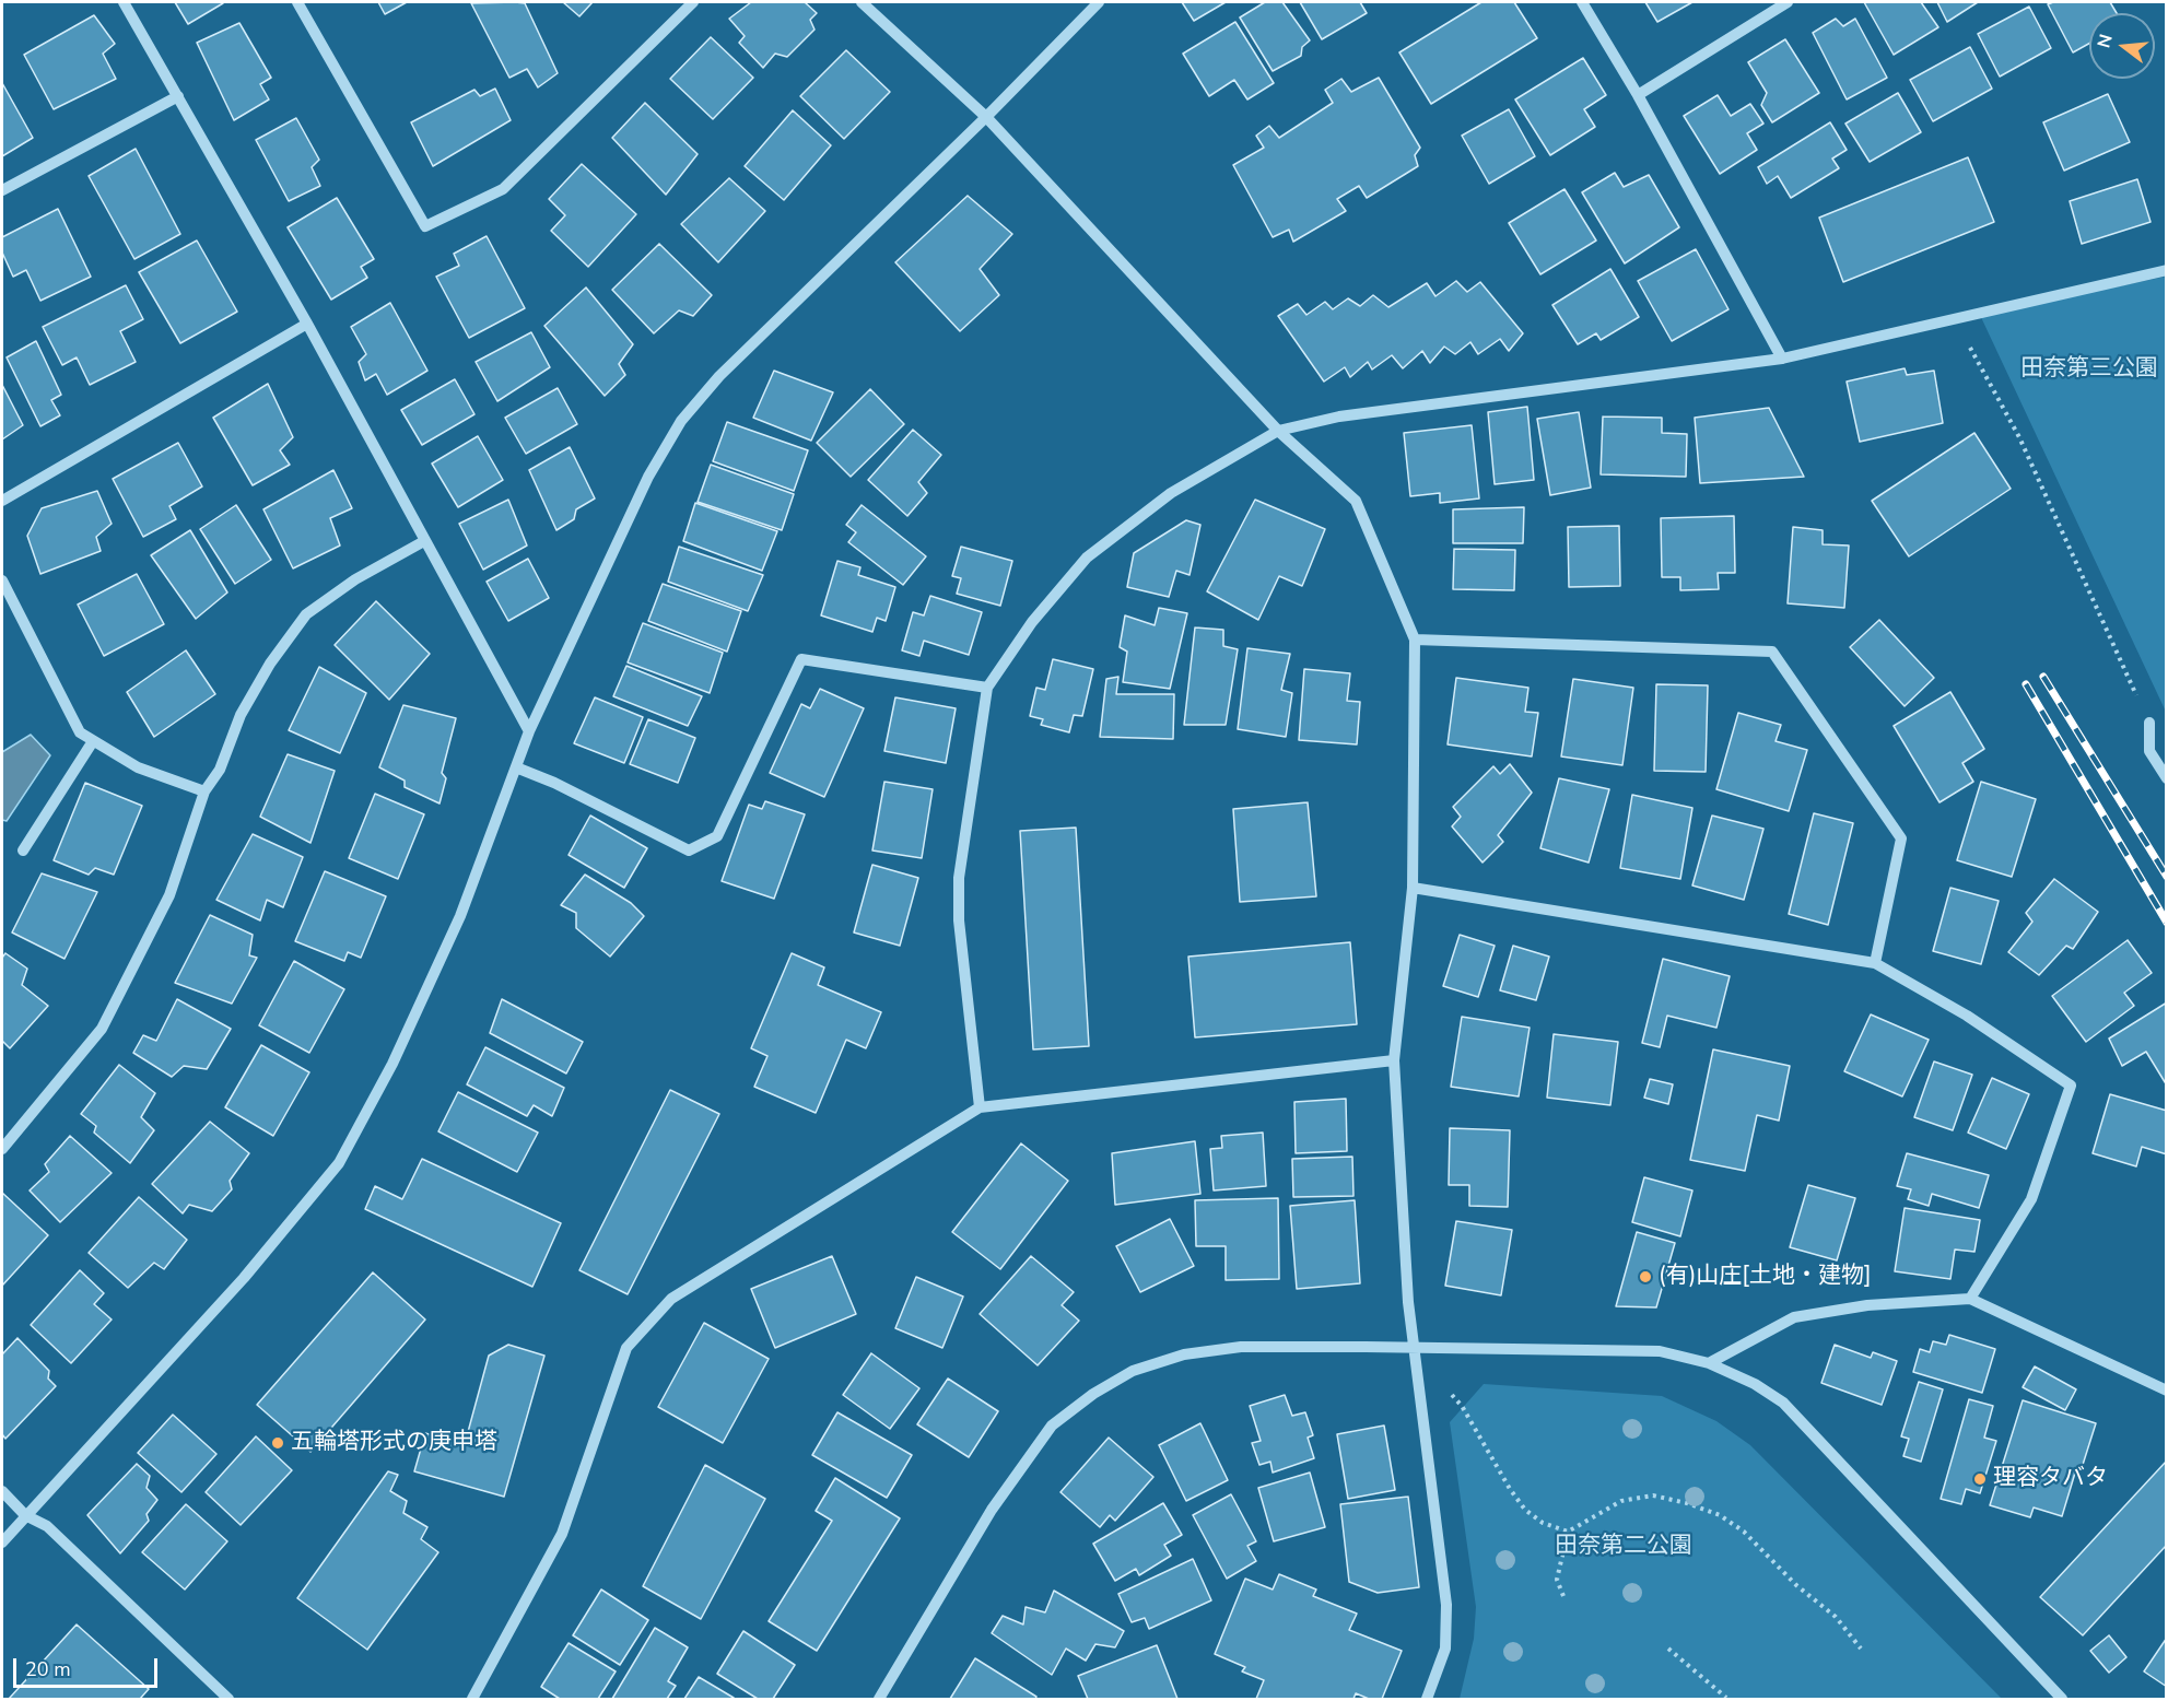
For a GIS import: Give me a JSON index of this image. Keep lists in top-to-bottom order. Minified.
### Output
{"parks":["田奈第三公園","田奈第二公園"],"places":["(有)山庄[土地・建物]","五輪塔形式の庚申塔","理容タバタ"],"scale_bar":"20 m","north":"left"}
